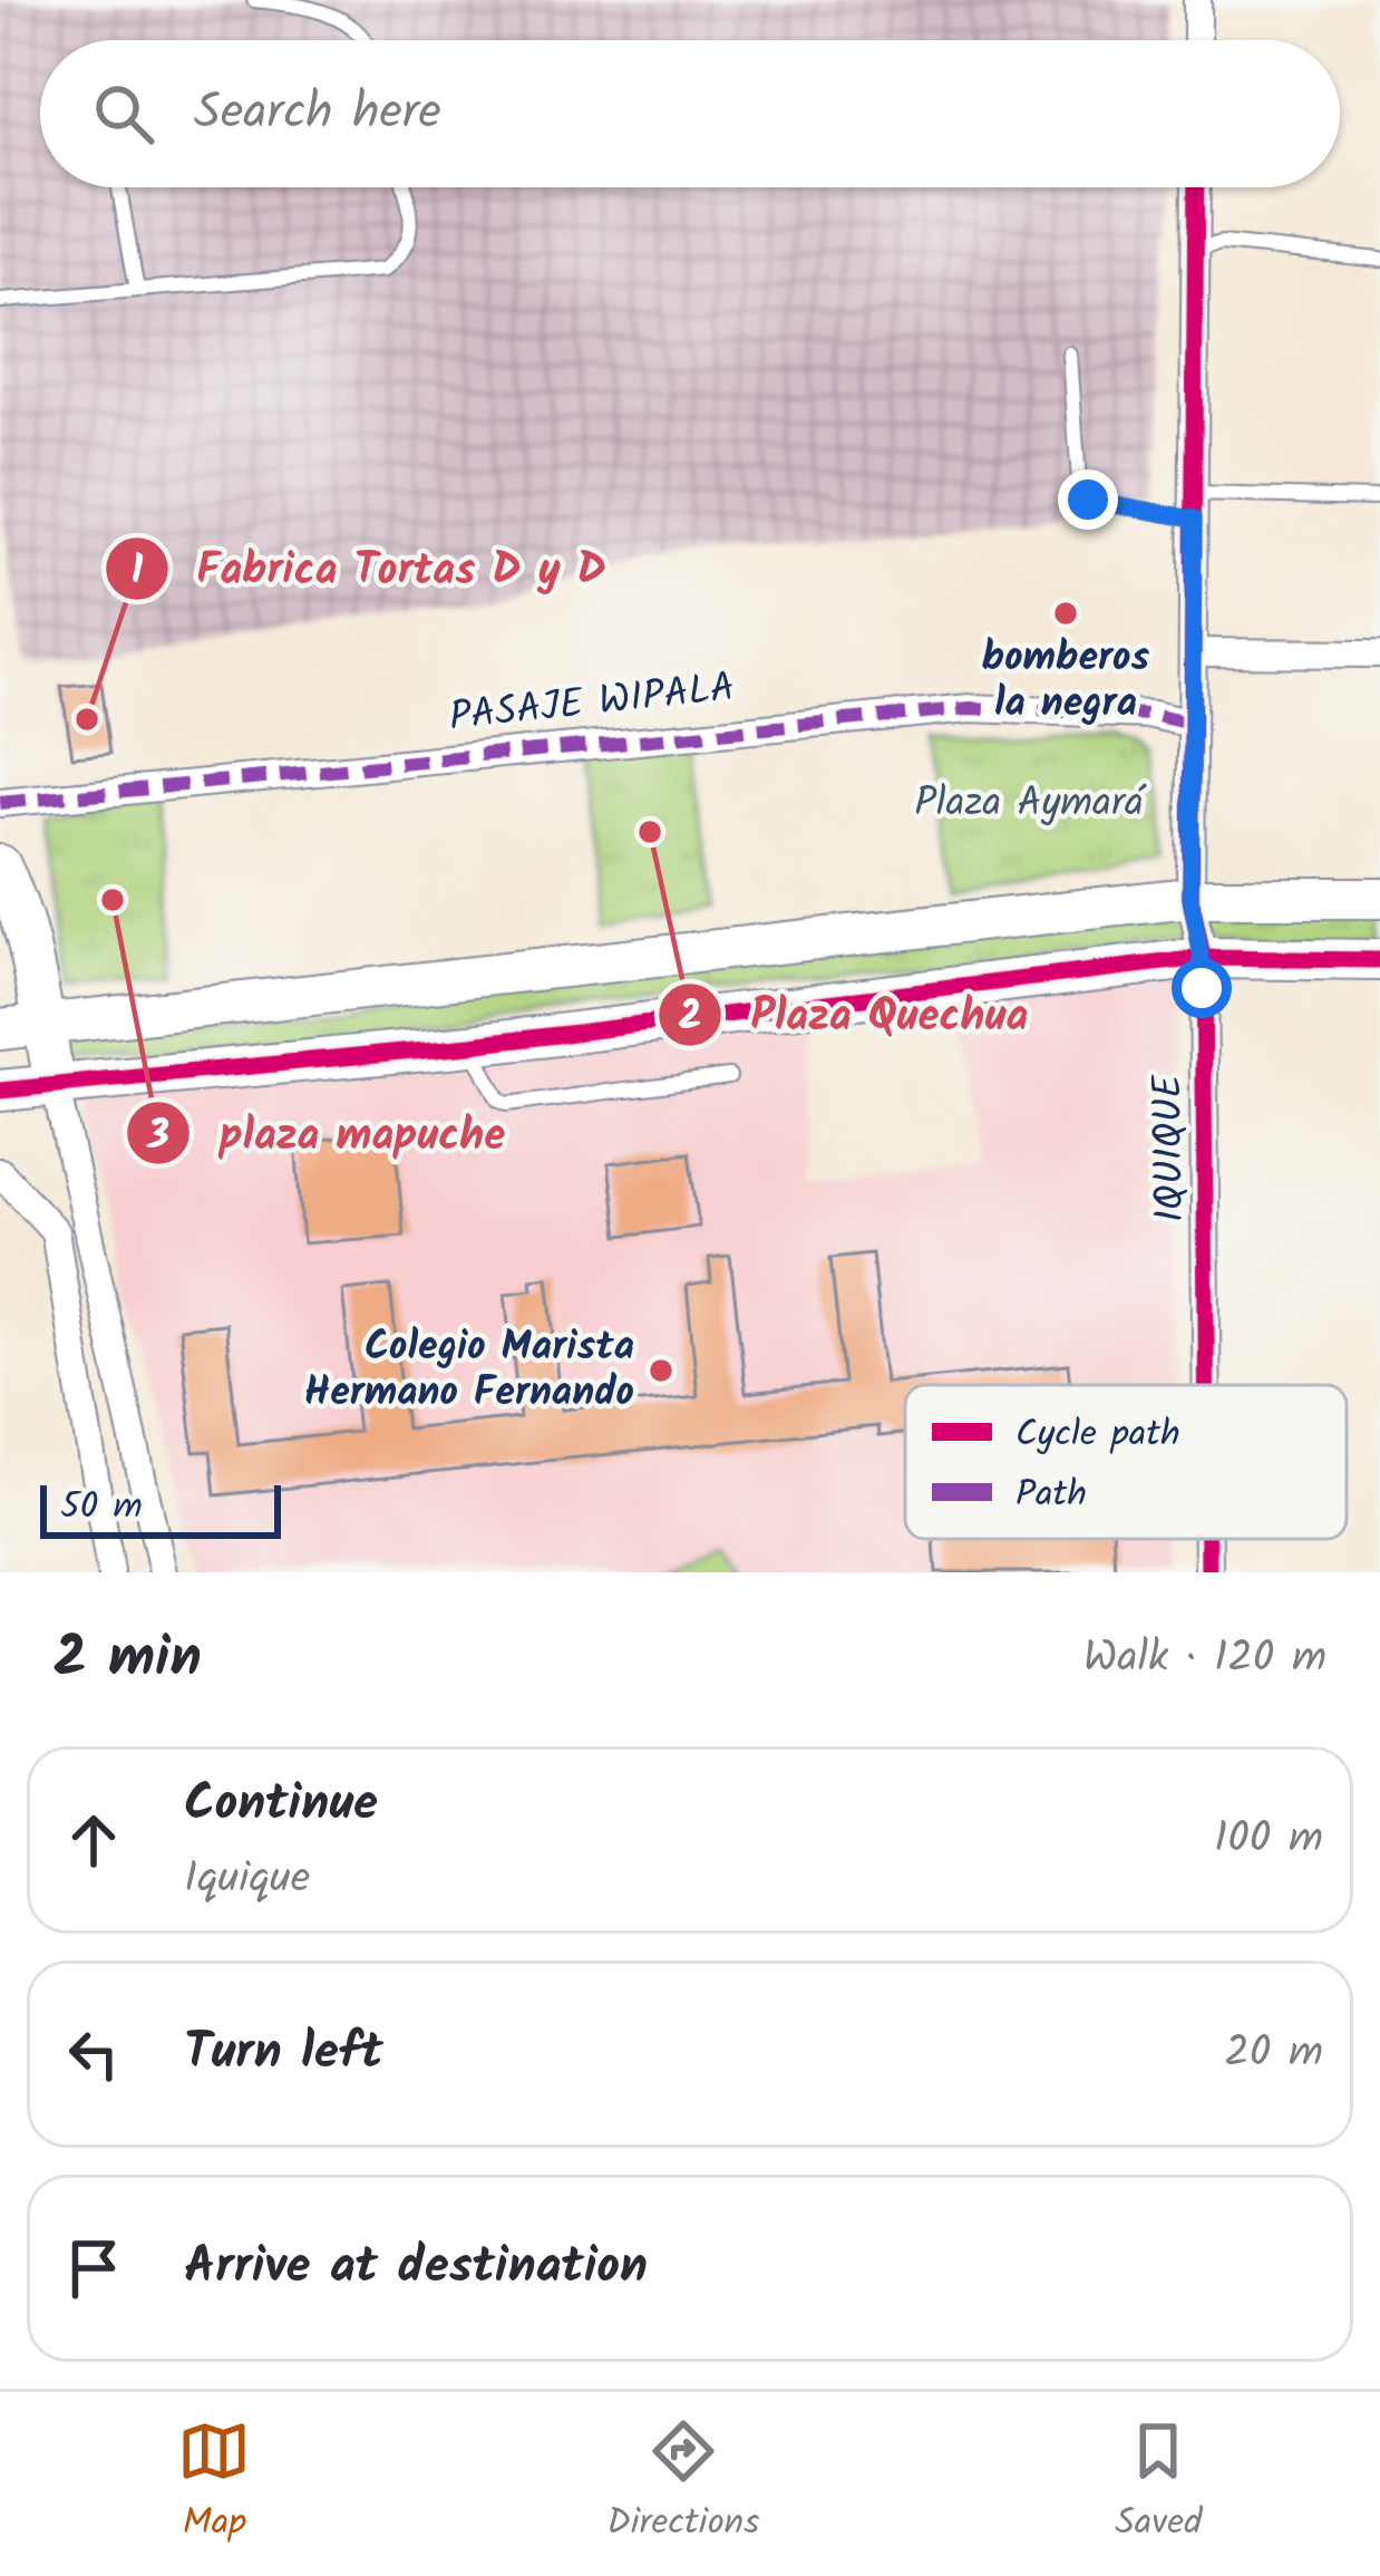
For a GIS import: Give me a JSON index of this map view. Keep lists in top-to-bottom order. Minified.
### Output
{"streets":{"street":["PASAJE WIPALA","IQUIQUE"]},"crossings":[["PASAJE WIPALA","IQUIQUE"]],"parks":["Plaza Aymará"],"places":["bomberos la negra","Fabrica Tortas D y D","Plaza Quechua","plaza mapuche","Colegio Marista Hermano Fernando"],"legend":["Cycle path","Path"],"scale_bar":"50 m","page":{"search":"Search here","scale":"50 m","heading":["2 min","Walk · 120 m"],"list":[["Continue","Iquique","100 m"],["Turn left","20 m"],"Arrive at destination"],"nav":["Map","Directions","Saved"]}}
